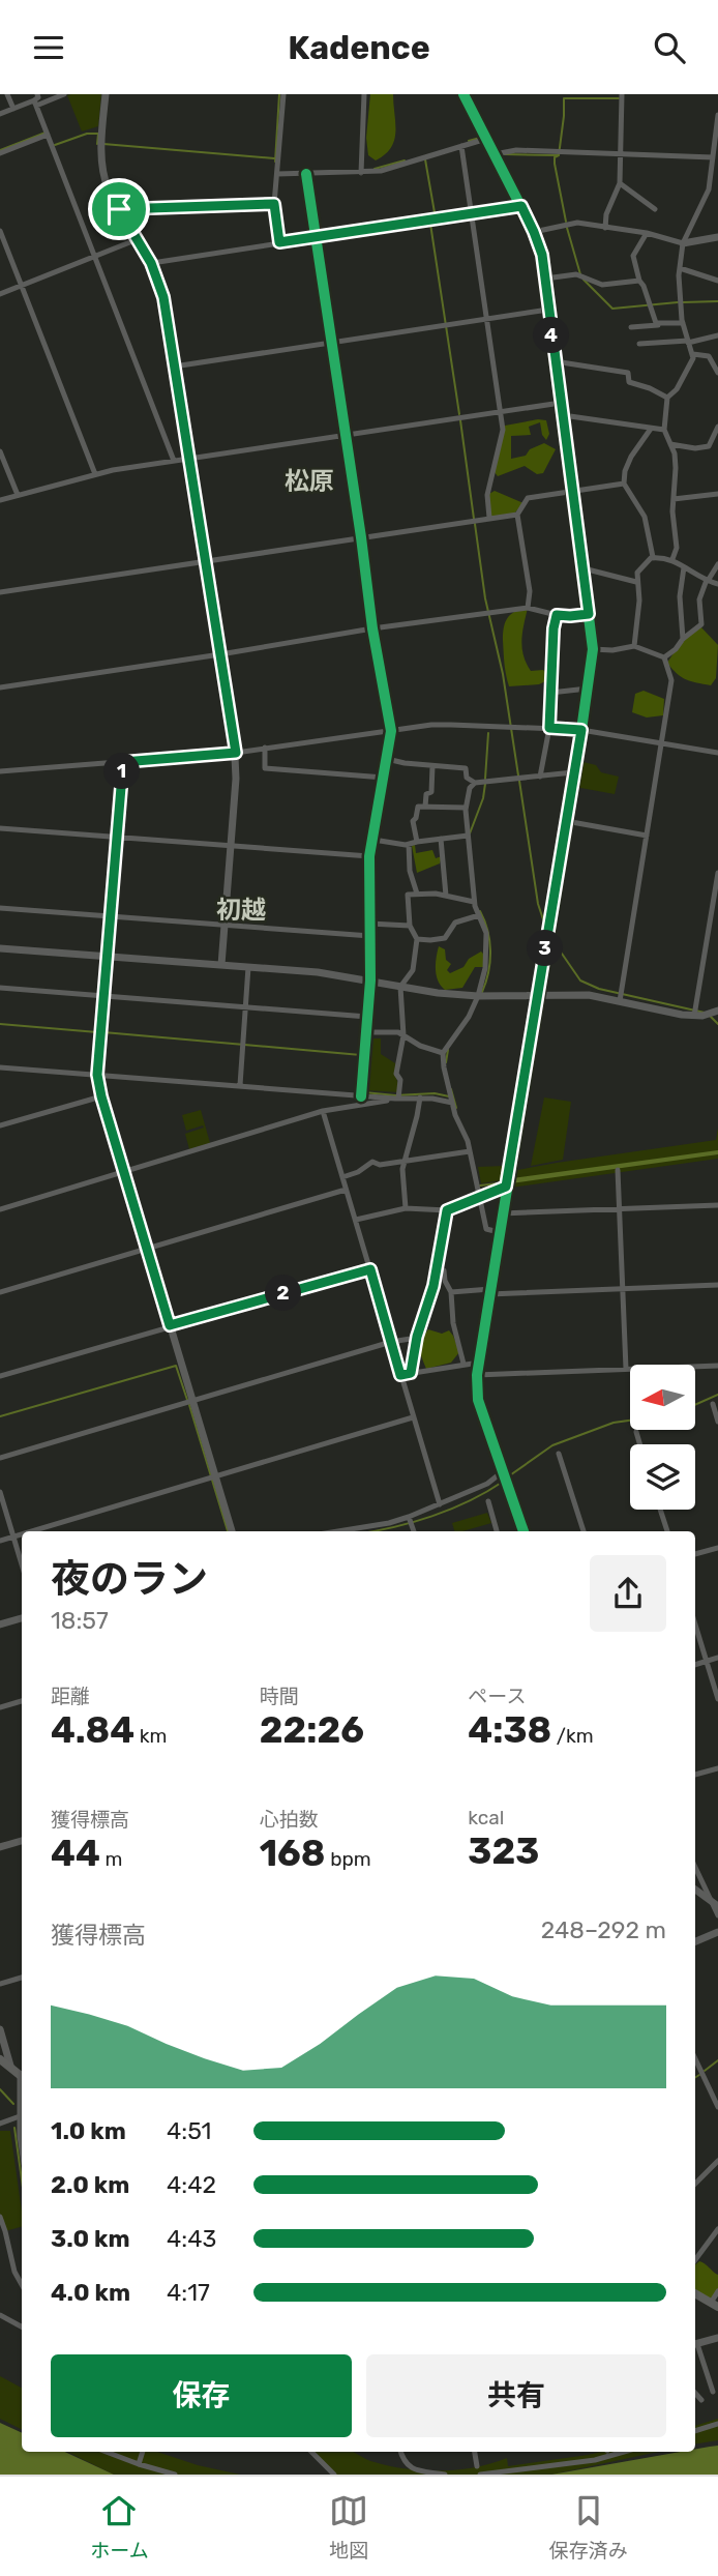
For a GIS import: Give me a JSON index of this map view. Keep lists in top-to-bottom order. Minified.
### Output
{"districts":["松原","初越"],"north":"left","page":{"header":"Kadence","pins":["4","1","3","2"],"heading":["夜のラン","18:57"],"stats":[["距離","4.84 km"],["時間","22:26"],["ペース","4:38 /km"],["獲得標高","44 m"],["心拍数","168 bpm"],["kcal","323"]],"chart":["獲得標高","248–292 m"],"list":[{"name":"1.0 km","note":"4:51"},{"name":"2.0 km","note":"4:42"},{"name":"3.0 km","note":"4:43"},{"name":"4.0 km","note":"4:17"}],"buttons":["保存","共有"],"tabs":["ホーム","地図","保存済み"]}}
